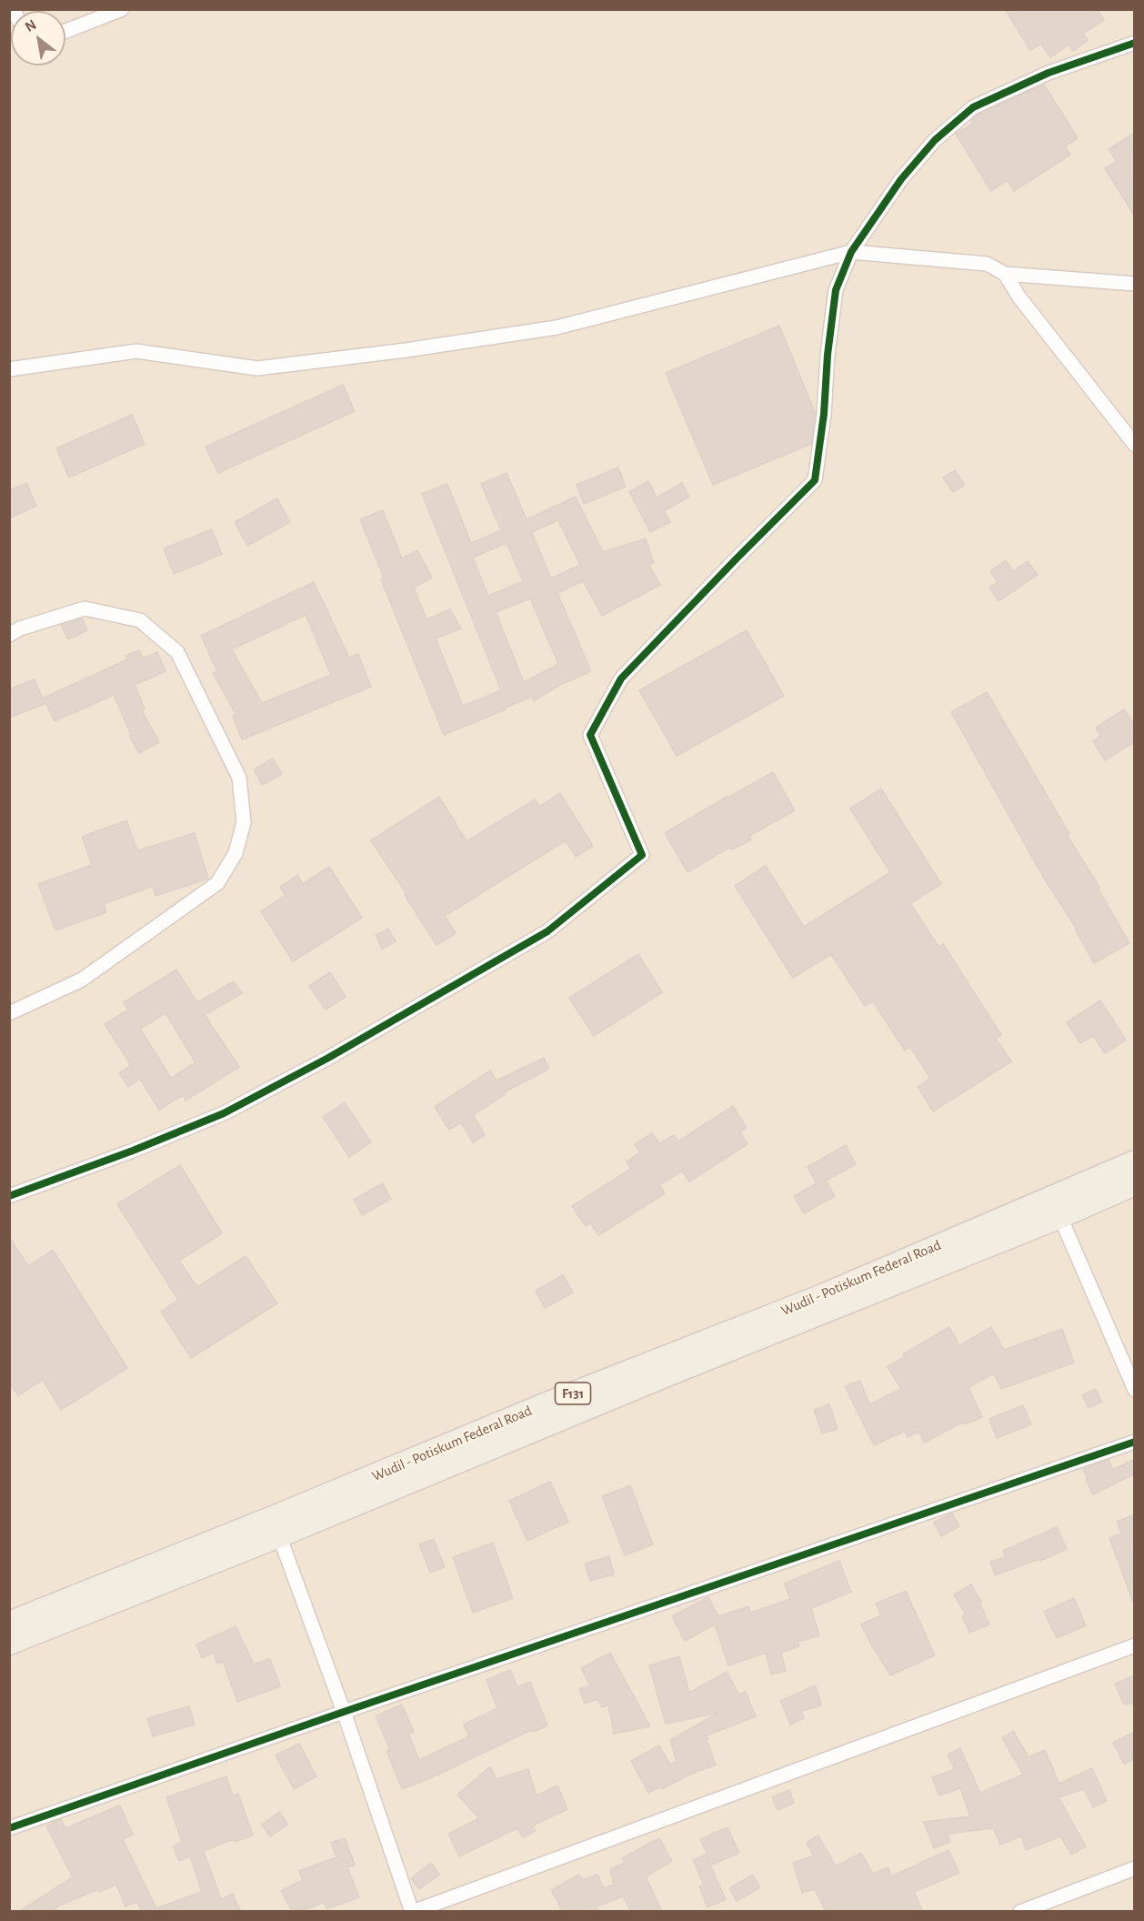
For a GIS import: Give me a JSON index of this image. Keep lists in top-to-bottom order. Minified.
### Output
{"streets":{"main road":["Wudil - Potiskum Federal Road","F131"]},"north":"top left"}
